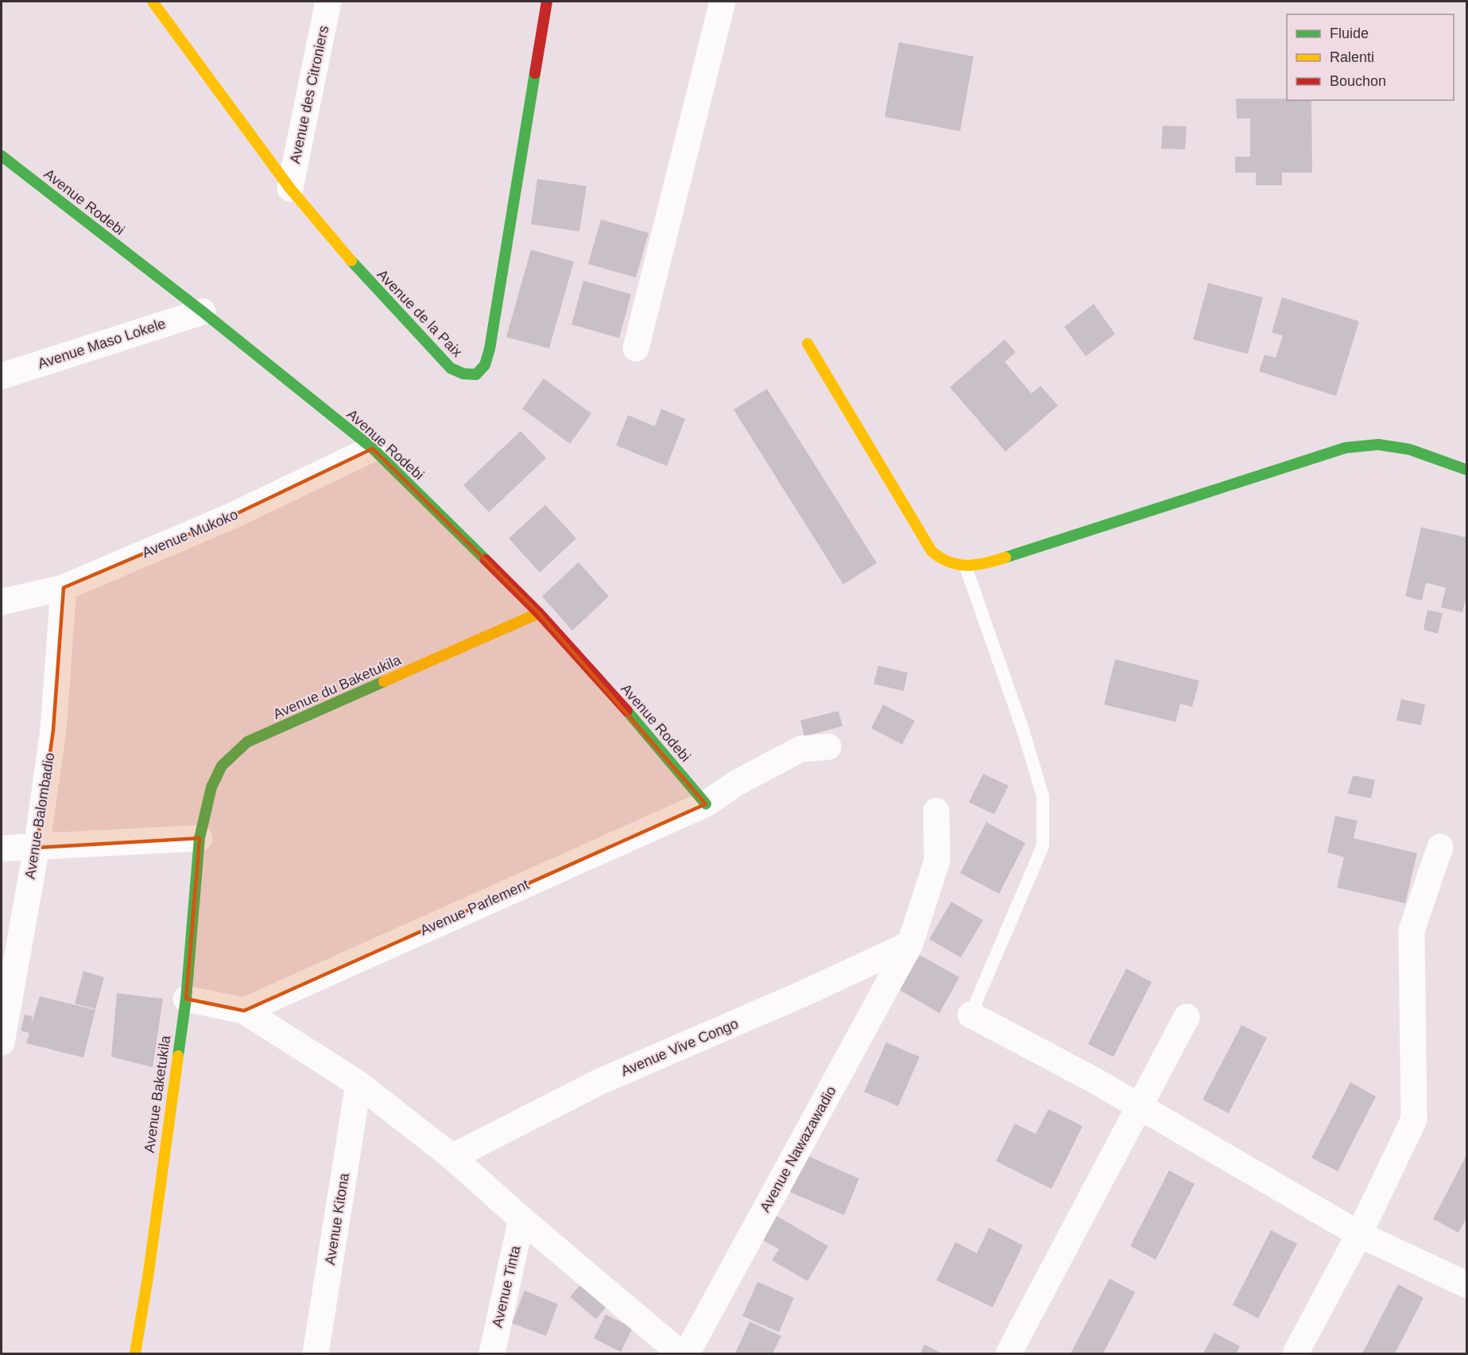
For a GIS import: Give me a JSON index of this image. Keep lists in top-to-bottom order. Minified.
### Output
{"streets":{"street":["Avenue des Citroniers","Avenue Rodebi","Avenue de la Paix","Avenue Maso Lokele","Avenue Mukoko","Avenue du Baketukila","Avenue Balombadio","Avenue Parlement","Avenue Vive Congo","Avenue Baketukila","Avenue Nawazawadio","Avenue Kitona","Avenue Tinta"]},"crossings":[["Avenue des Citroniers","Avenue de la Paix"],["Avenue Rodebi","Avenue Maso Lokele"],["Avenue Rodebi","Avenue Mukoko"],["Avenue Rodebi","Avenue du Baketukila"],["Avenue Rodebi","Avenue Parlement"],["Avenue Mukoko","Avenue Balombadio"],["Avenue du Baketukila","Avenue Baketukila"],["Avenue Vive Congo","Avenue Nawazawadio"]],"legend":["Fluide","Ralenti","Bouchon"]}
